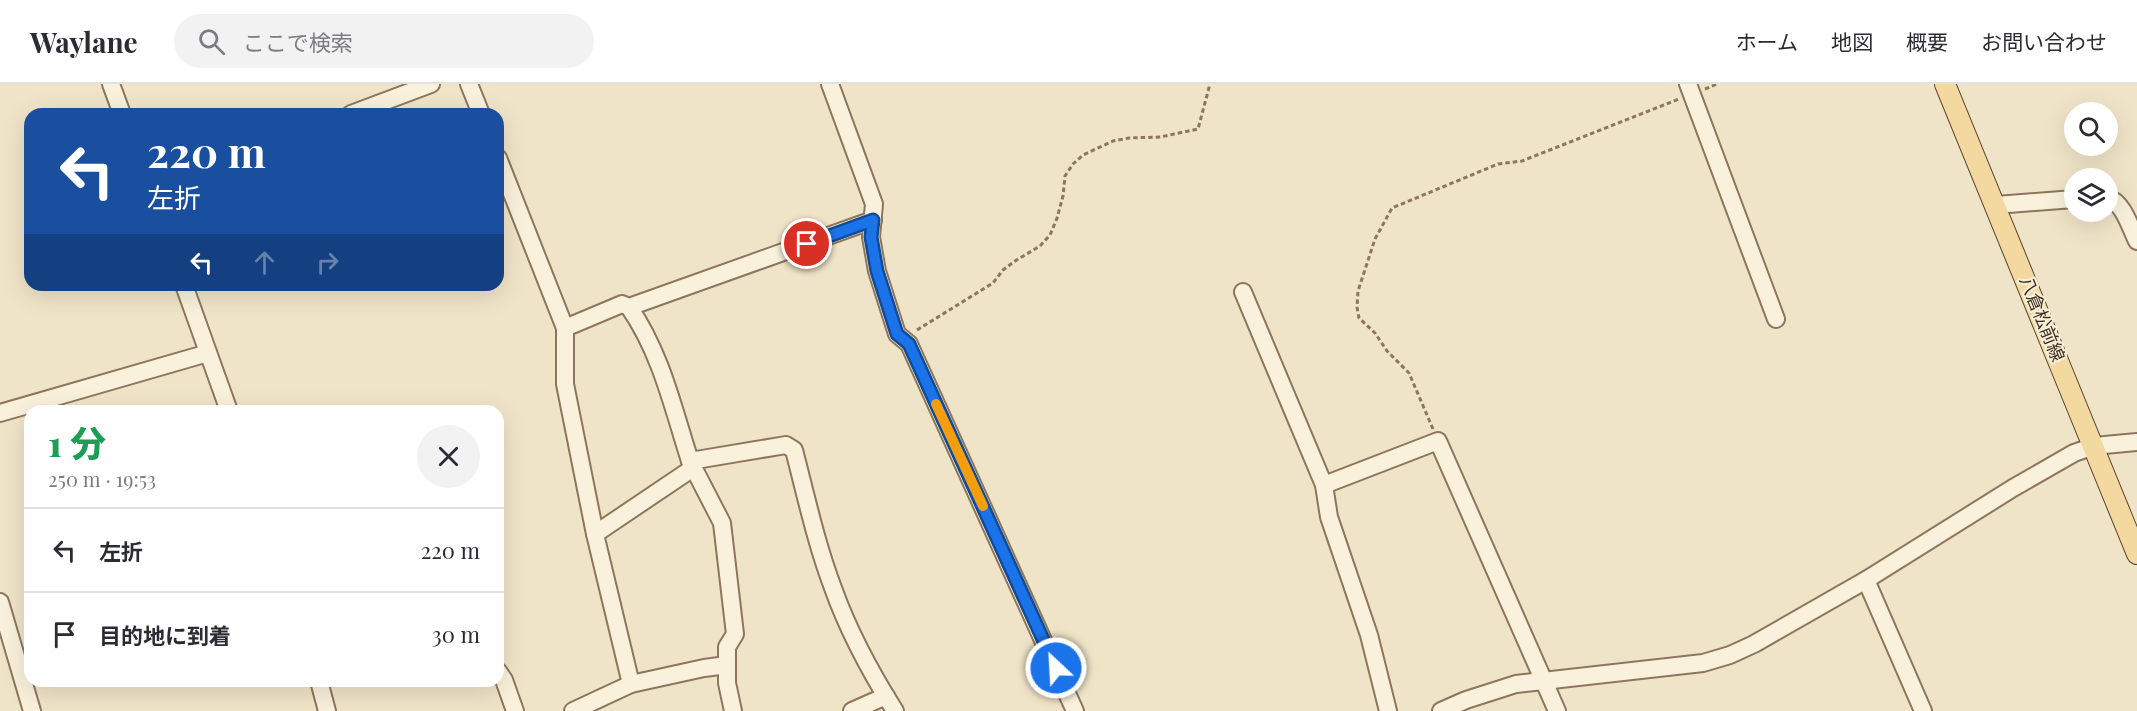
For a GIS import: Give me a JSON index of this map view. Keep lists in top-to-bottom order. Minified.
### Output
{"streets":{"main road":["八倉松前線"]},"page":{"header":"Waylane","search":"ここで検索","nav":["ホーム","地図","概要","お問い合わせ"],"turn":["220 m","左折"],"heading":["1 分","250 m · 19:53"],"list":[{"name":"左折","value":"220 m"},{"name":"目的地に到着","value":"30 m"}]}}
